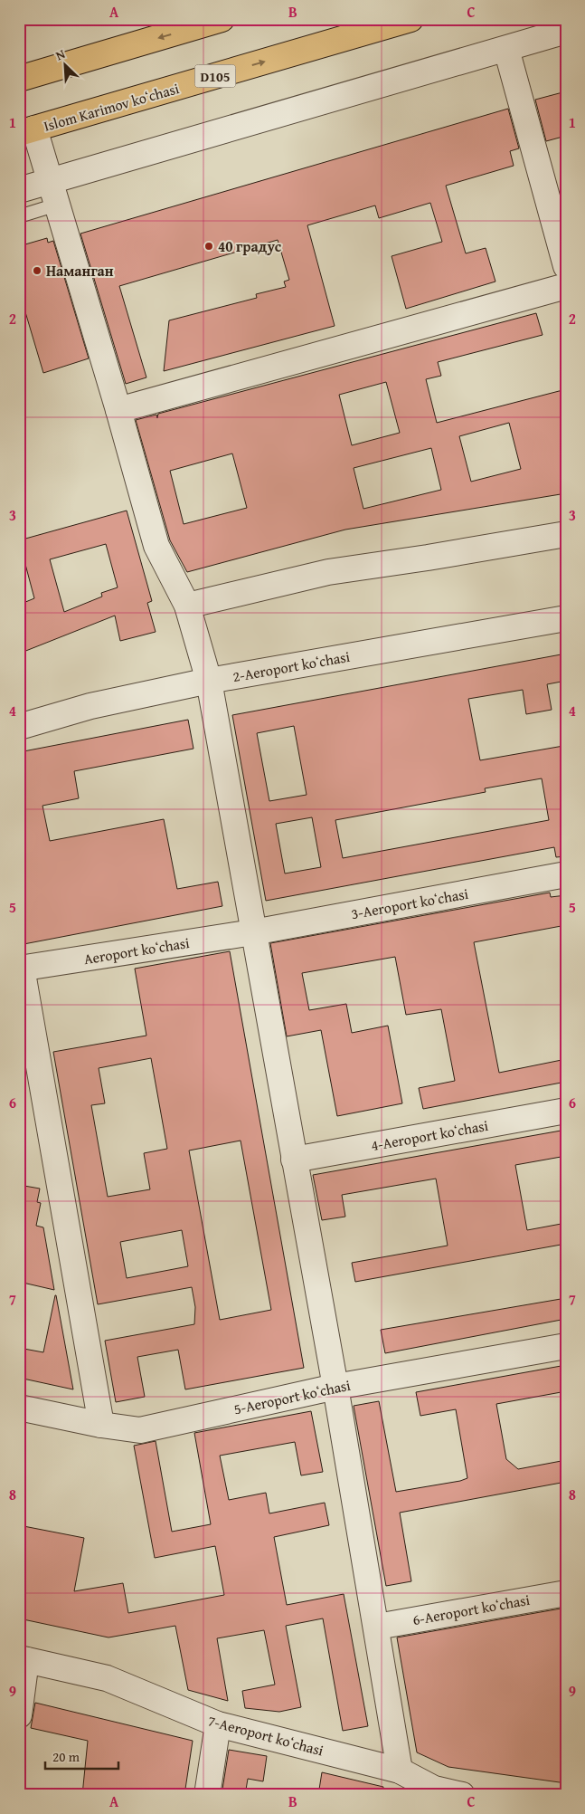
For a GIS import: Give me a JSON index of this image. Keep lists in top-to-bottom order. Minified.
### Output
{"streets":{"highway":["D105","Islom Karimov koʻchasi"],"street":["2-Aeroport koʻchasi","3-Aeroport koʻchasi","Aeroport koʻchasi","4-Aeroport koʻchasi","5-Aeroport koʻchasi","6-Aeroport koʻchasi","7-Aeroport koʻchasi"]},"crossings":[["3-Aeroport koʻchasi","Aeroport koʻchasi"]],"places":["40 градус","Наманган"],"scale_bar":"20 m","north":"top left","grid":{"columns":["A","B","C"],"rows":["1","2","3","4","5","6","7","8","9"]}}
